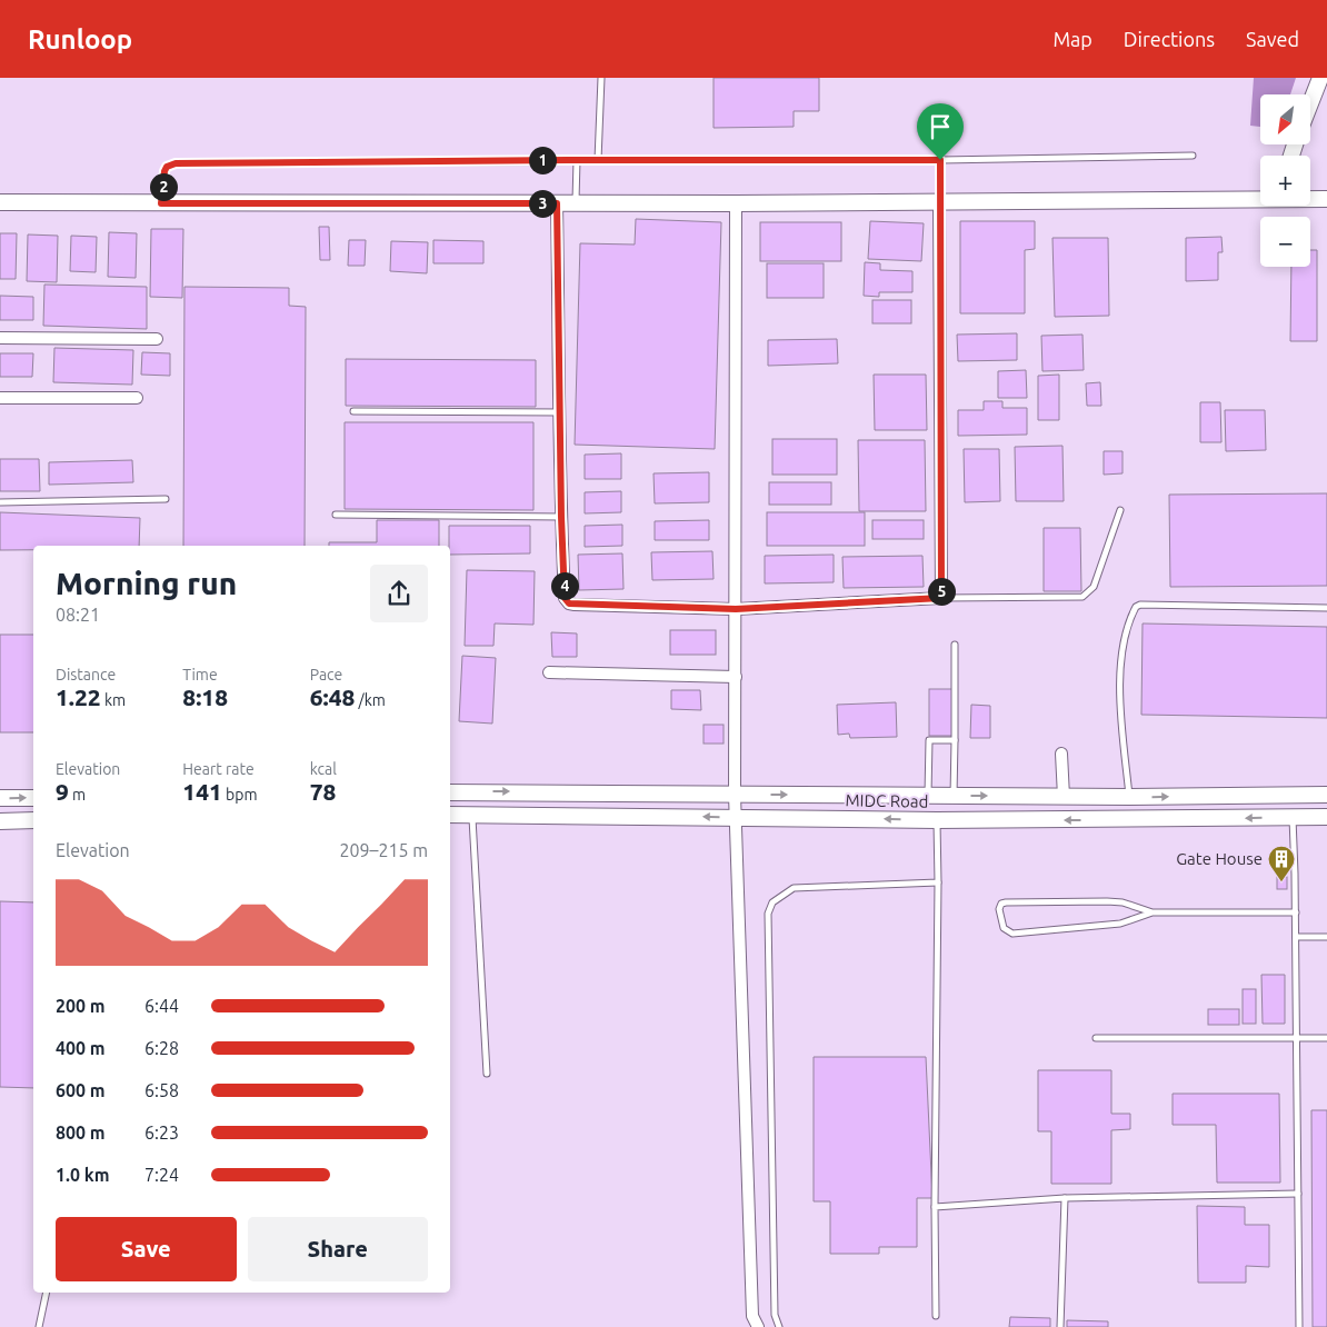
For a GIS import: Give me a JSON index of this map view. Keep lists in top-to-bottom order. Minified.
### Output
{"streets":{"main road":["MIDC Road"]},"places":{"building":["Gate House"]},"north":"bottom left","page":{"header":"Runloop","nav":["Map","Directions","Saved"],"map_buttons":["+","−"],"pins":["1","2","3","4","5"],"heading":["Morning run","08:21"],"stats":[["Distance","1.22 km"],["Time","8:18"],["Pace","6:48 /km"],["Elevation","9 m"],["Heart rate","141 bpm"],["kcal","78"]],"chart":["Elevation","209–215 m"],"list":[{"name":"200 m","note":"6:44"},{"name":"400 m","note":"6:28"},{"name":"600 m","note":"6:58"},{"name":"800 m","note":"6:23"},{"name":"1.0 km","note":"7:24"}],"buttons":["Save","Share"]}}
